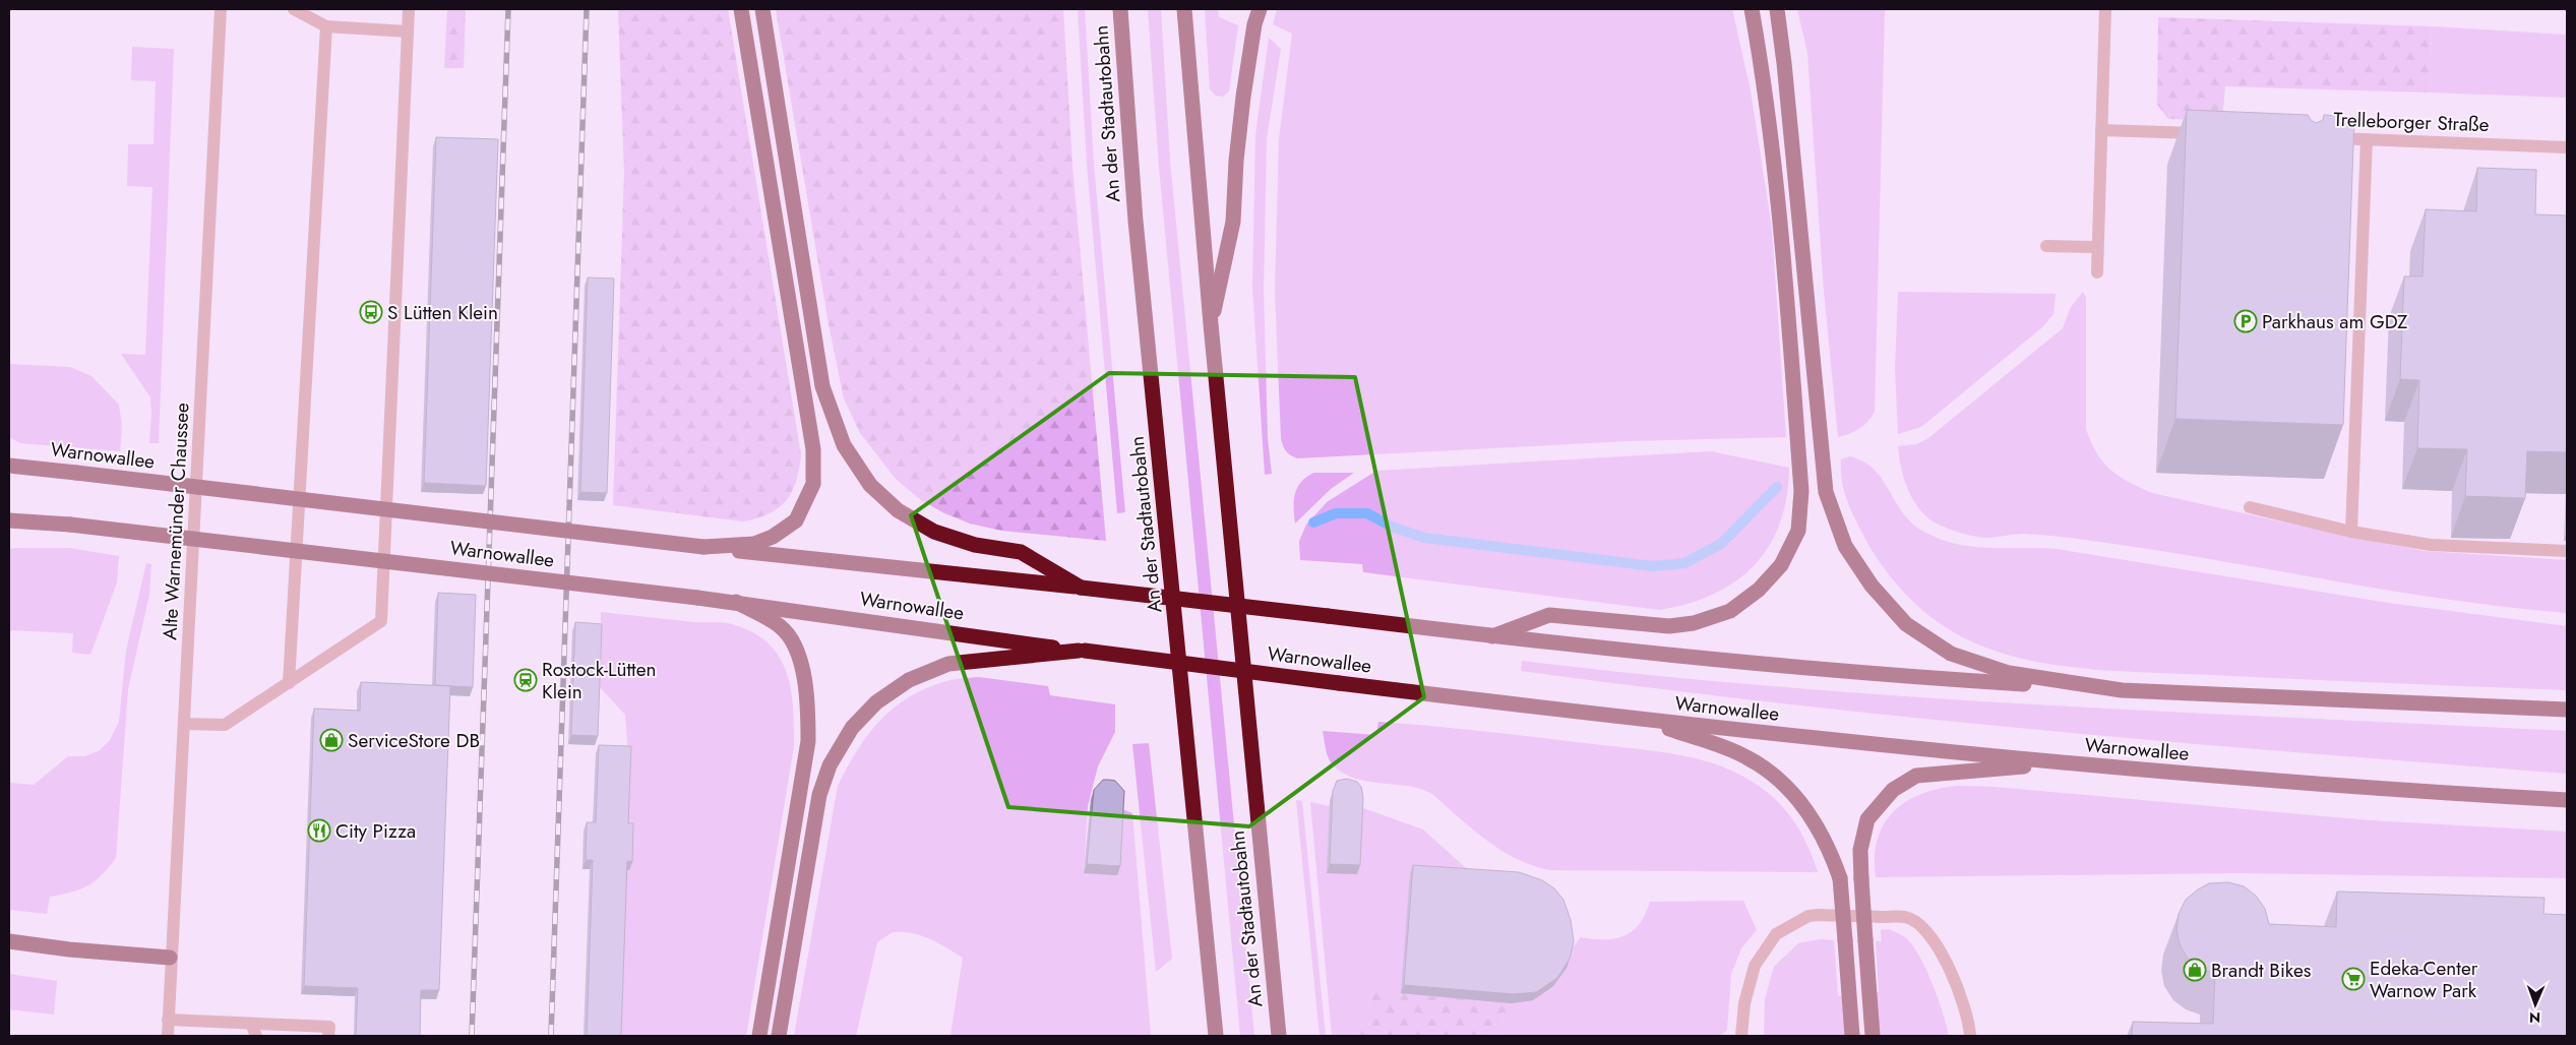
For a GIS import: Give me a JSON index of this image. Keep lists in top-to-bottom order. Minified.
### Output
{"streets":{"highway":["An der Stadtautobahn","Warnowallee"],"street":["Trelleborger Straße","Alte Warnemünder Chaussee"]},"places":{"bus stop":["S Lütten Klein"],"parking":["Parkhaus am GDZ"],"station":["Rostock-Lütten Klein"],"shop":["ServiceStore DB","Brandt Bikes"],"restaurant":["City Pizza"],"supermarket":["Edeka-Center Warnow Park"]},"north":"bottom"}
